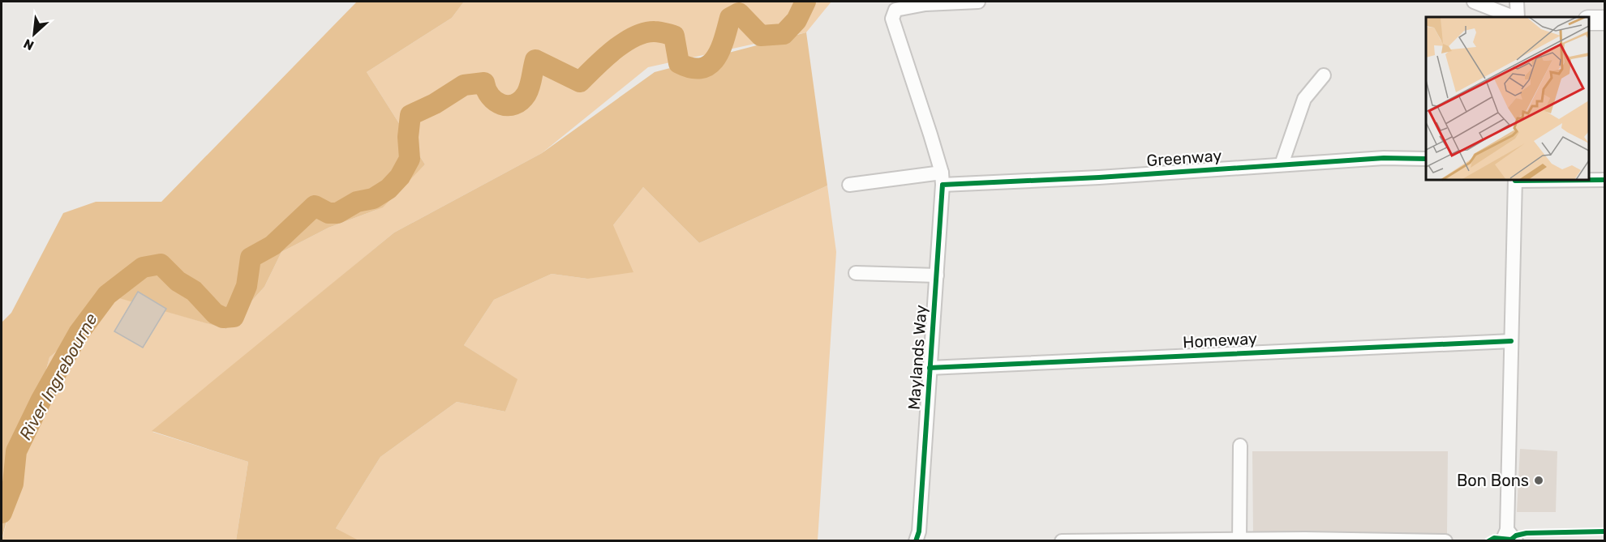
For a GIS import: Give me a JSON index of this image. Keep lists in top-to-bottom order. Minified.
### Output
{"streets":{"street":["Greenway","Homeway","Maylands Way"]},"crossings":[["Greenway","Maylands Way"],["Homeway","Maylands Way"]],"water":["River Ingrebourne"],"places":["Bon Bons"],"north":"bottom left"}
